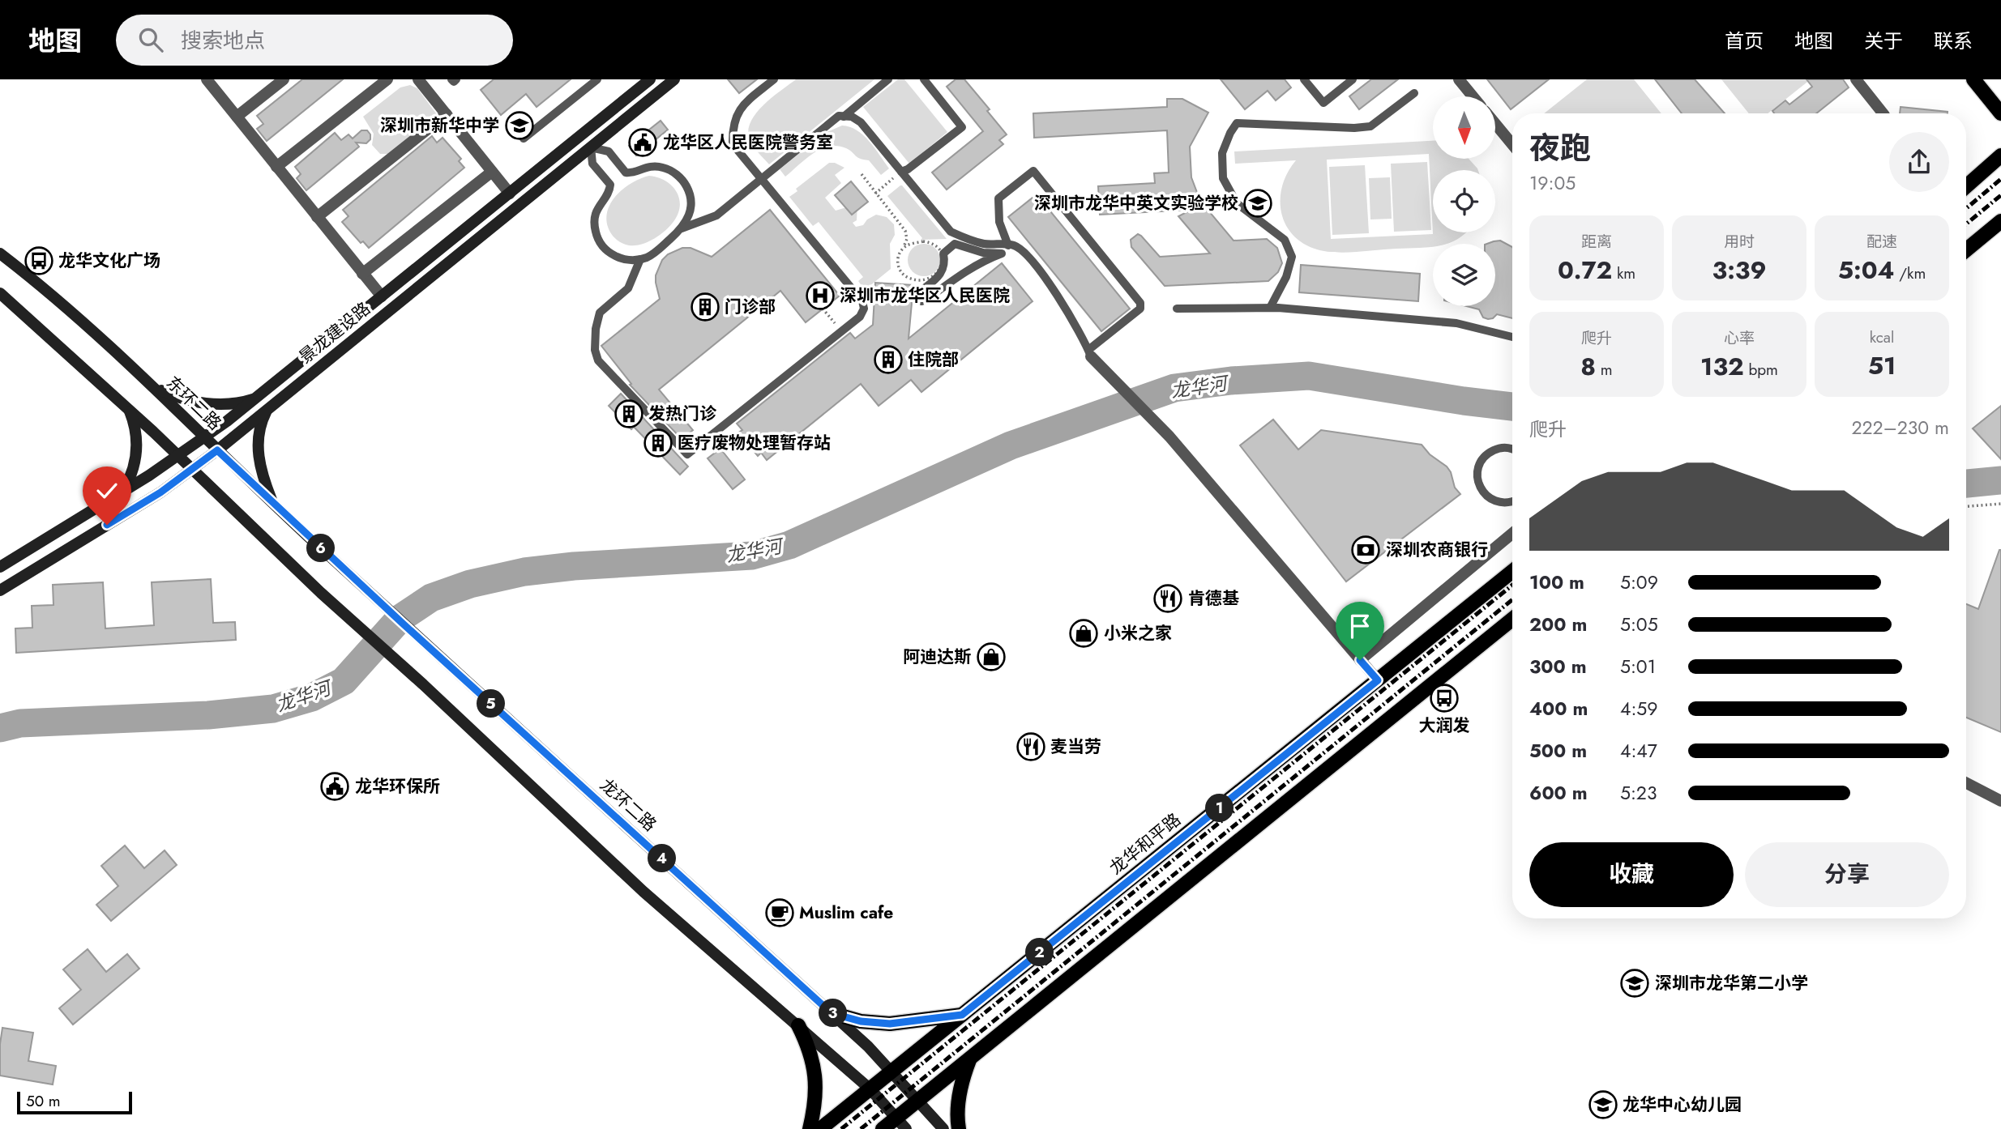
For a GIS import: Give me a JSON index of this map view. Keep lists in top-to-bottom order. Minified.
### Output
{"streets":{"main road":["景龙建设路","东环二路","龙环二路","龙华和平路"]},"crossings":[["景龙建设路","东环二路"],["东环二路","龙环二路"],["龙环二路","龙华和平路"]],"water":["龙华河"],"places":{"school or university":["深圳市新华中学","深圳市龙华中英文实验学校","深圳市龙华第二小学","龙华中心幼儿园"],"public building":["龙华区人民医院警务室","龙华环保所"],"bus stop":["龙华文化广场","大润发"],"hospital":["深圳市龙华区人民医院"],"building":["门诊部","住院部","发热门诊","医疗废物处理暂存站"],"bank":["深圳农商银行"],"restaurant":["肯德基","麦当劳"],"shop":["小米之家","阿迪达斯"],"cafe":["Muslim cafe"]},"scale_bar":"50 m","north":"bottom","page":{"header":"地图","search":"搜索地点","nav":["首页","地图","关于","联系"],"heading":["夜跑","19:05"],"stats":[["距离","0.72 km"],["用时","3:39"],["配速","5:04 /km"],["爬升","8 m"],["心率","132 bpm"],["kcal","51"]],"chart":["爬升","222–230 m"],"pins":["6","5","1","4","2","3"],"list":[{"name":"100 m","note":"5:09"},{"name":"200 m","note":"5:05"},{"name":"300 m","note":"5:01"},{"name":"400 m","note":"4:59"},{"name":"500 m","note":"4:47"},{"name":"600 m","note":"5:23"}],"buttons":["收藏","分享"],"scale":"50 m"}}
